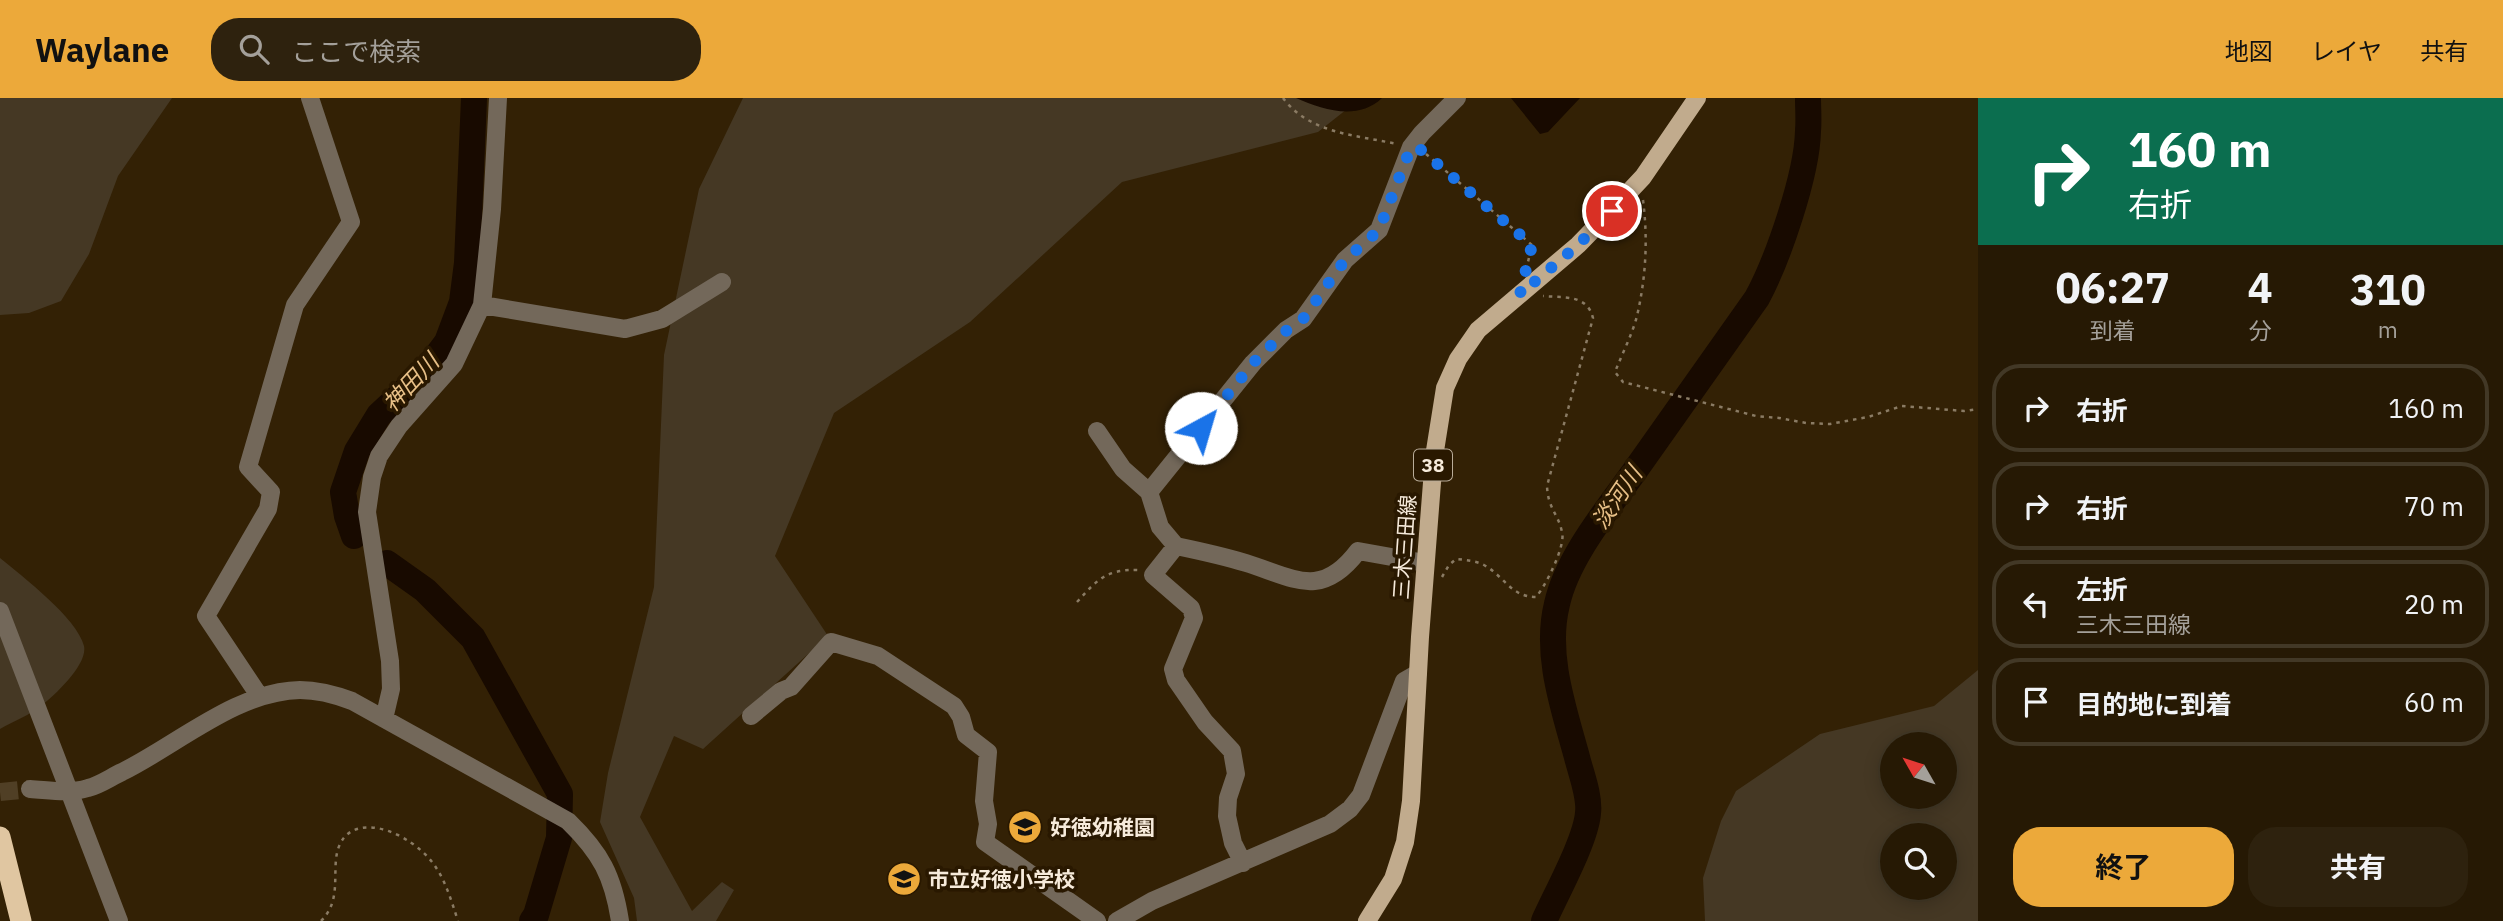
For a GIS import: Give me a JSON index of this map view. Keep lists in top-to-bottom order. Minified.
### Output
{"streets":{"main road":["38","三木三田線"]},"water":["神田川","淡河川"],"places":{"school or university":["好徳幼稚園","市立好徳小学校"]},"north":"top left","page":{"header":"Waylane","search":"ここで検索","nav":["地図","レイヤ","共有"],"turn":["160 m","右折"],"eta":["06:27","到着","4","分","310","m"],"list":[{"name":"右折","value":"160 m"},{"name":"右折","value":"70 m"},{"name":"左折","note":"三木三田線","value":"20 m"},{"name":"目的地に到着","value":"60 m"}],"buttons":["終了","共有"]}}
